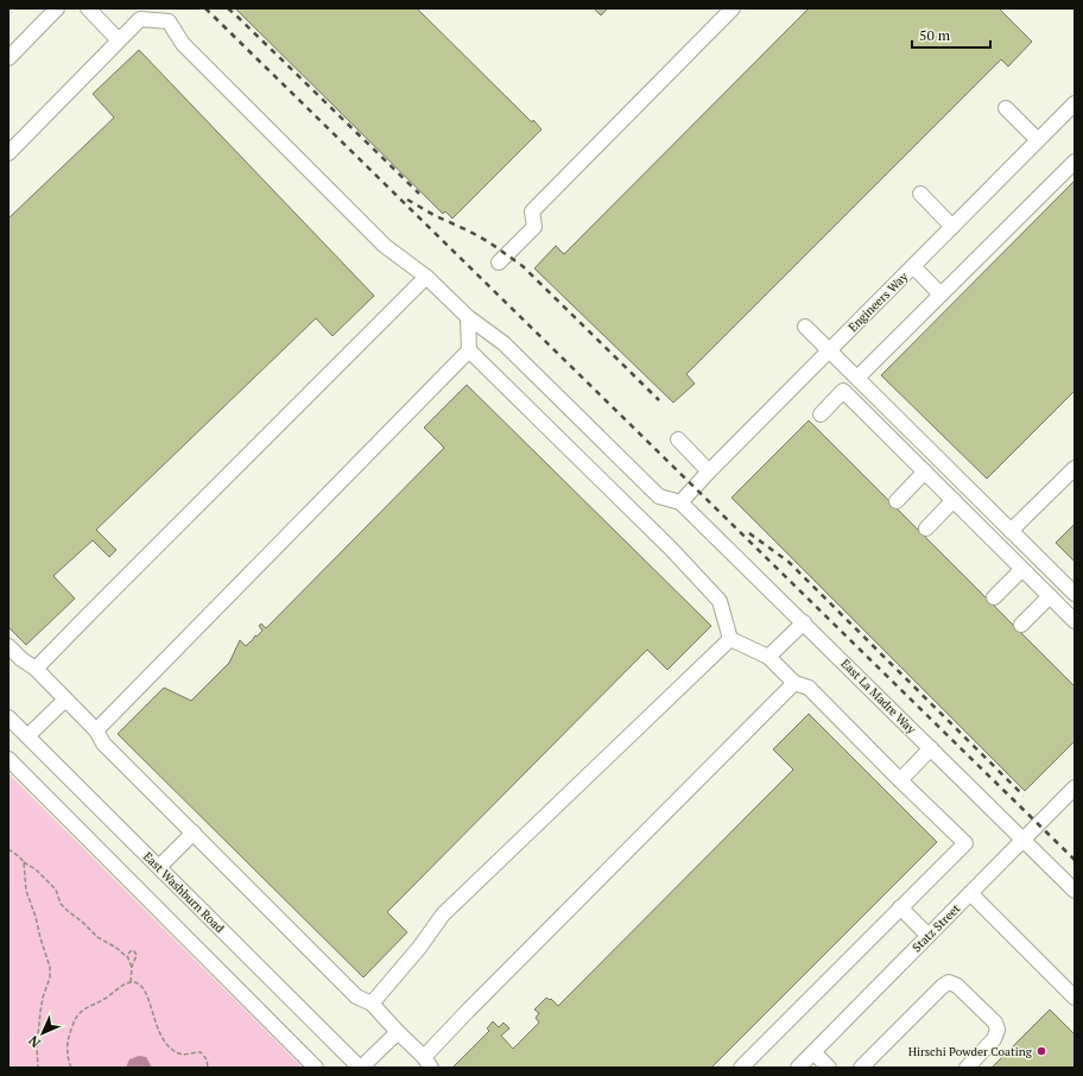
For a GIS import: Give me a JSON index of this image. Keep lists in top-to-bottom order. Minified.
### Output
{"streets":{"street":["Engineers Way","East La Madre Way","East Washburn Road","Statz Street"]},"crossings":[["Engineers Way","East La Madre Way"],["East La Madre Way","Statz Street"]],"places":["Hirschi Powder Coating"],"scale_bar":"50 m","north":"bottom left"}
